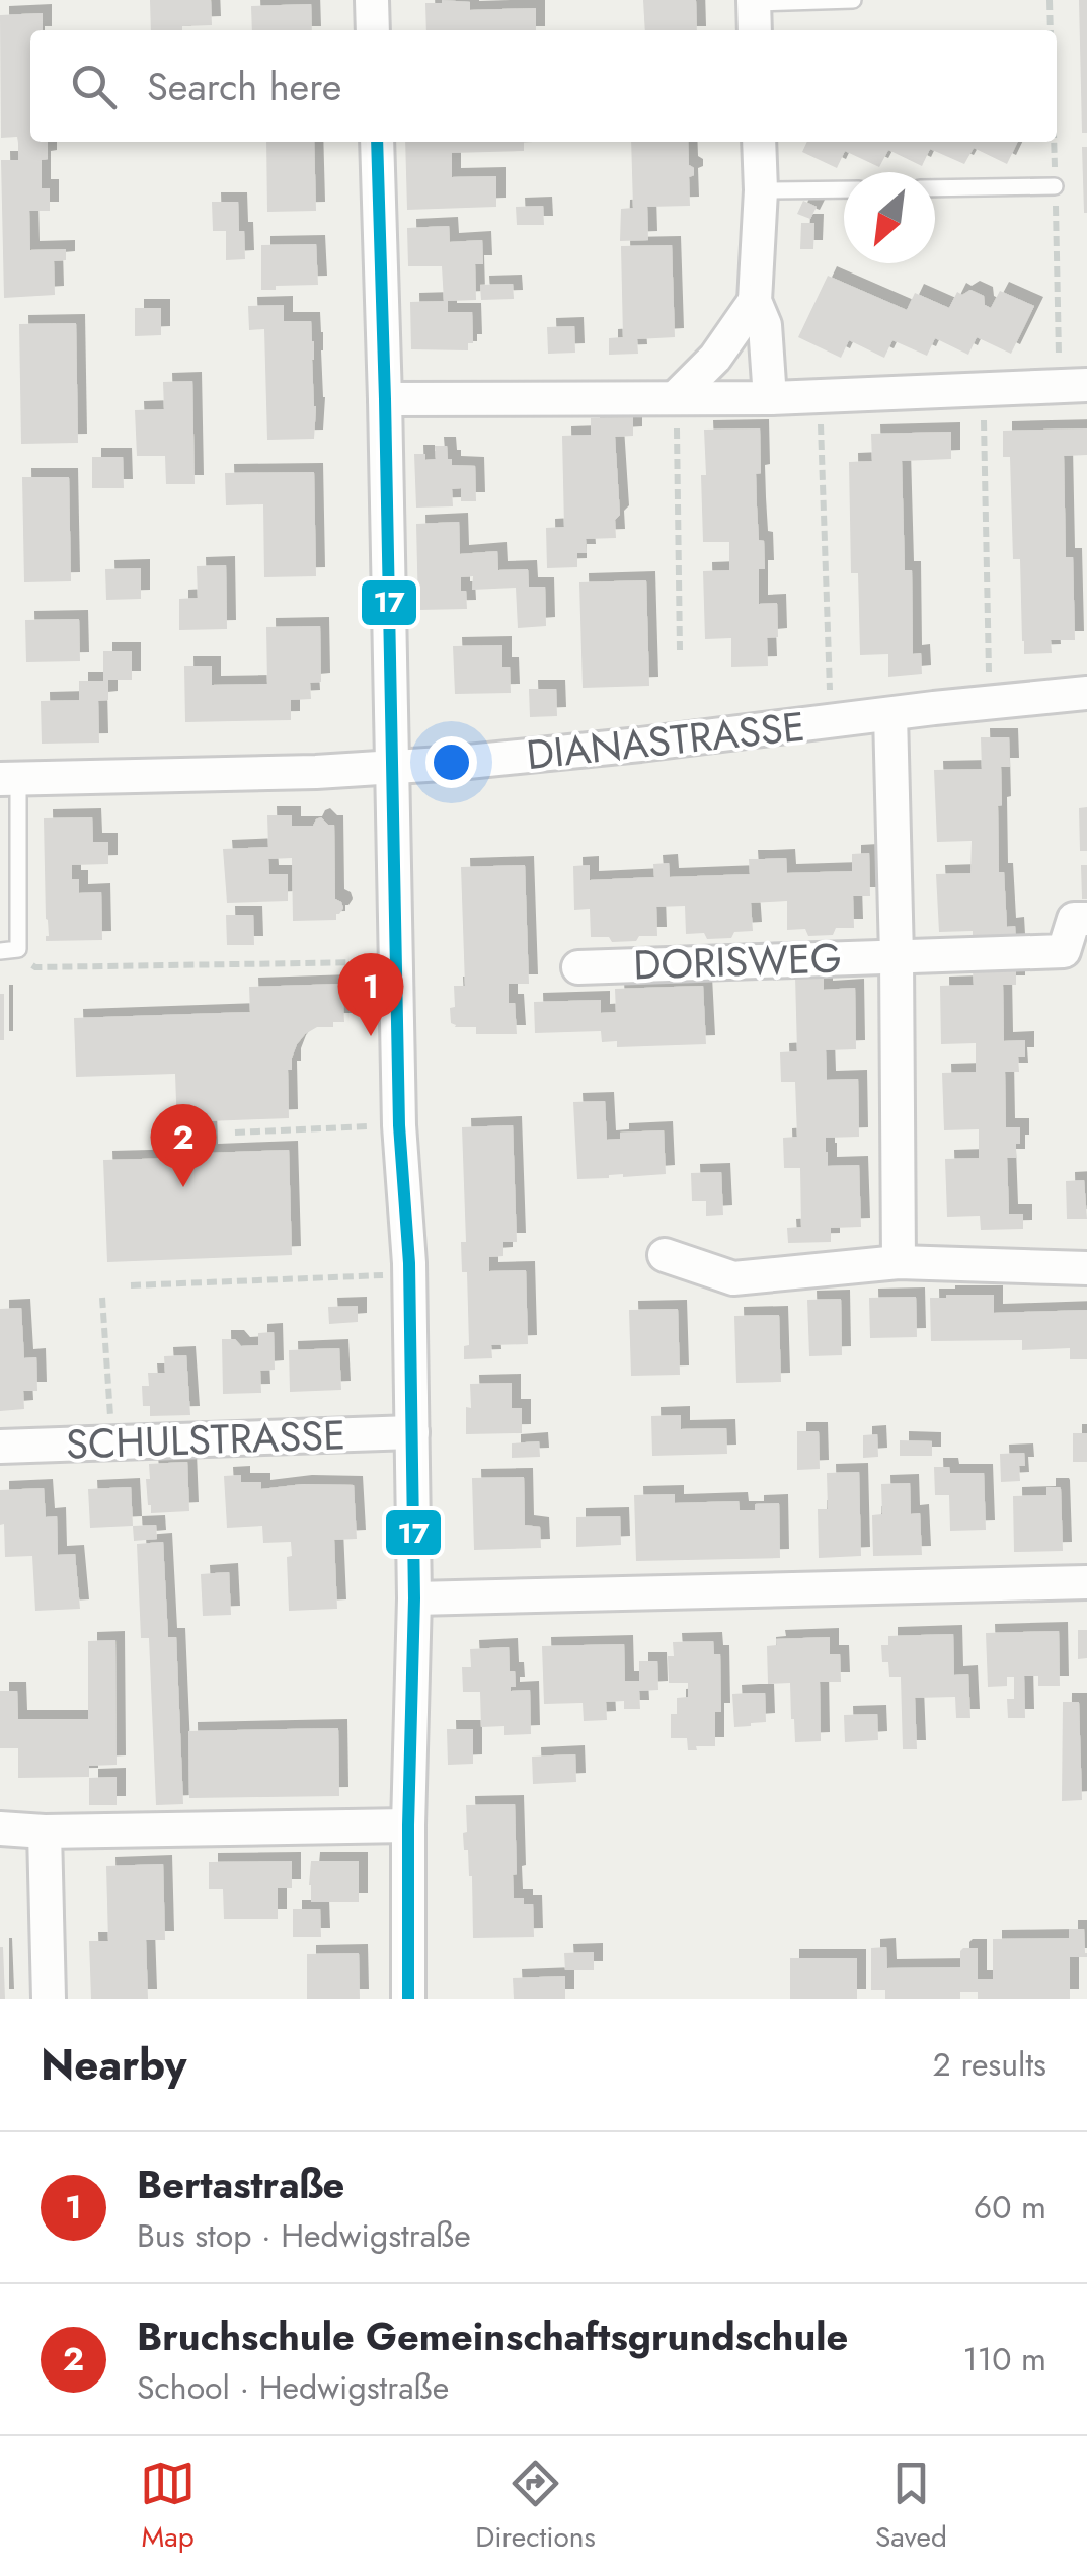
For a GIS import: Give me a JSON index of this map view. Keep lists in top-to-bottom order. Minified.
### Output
{"streets":{"street":["DIANASTRASSE","DORISWEG","SCHULSTRASSE"]},"crossings":[["DIANASTRASSE","DORISWEG"]],"lines":["transit line 17"],"north":"bottom left","page":{"search":"Search here","pins":["1","2"],"heading":["Nearby","2 results"],"list":[{"mark":"1","name":"Bertastraße","note":"Bus stop · Hedwigstraße","value":"60 m"},{"mark":"2","name":"Bruchschule Gemeinschaftsgrundschule","note":"School · Hedwigstraße","value":"110 m"}],"nav":["Map","Directions","Saved"]}}
